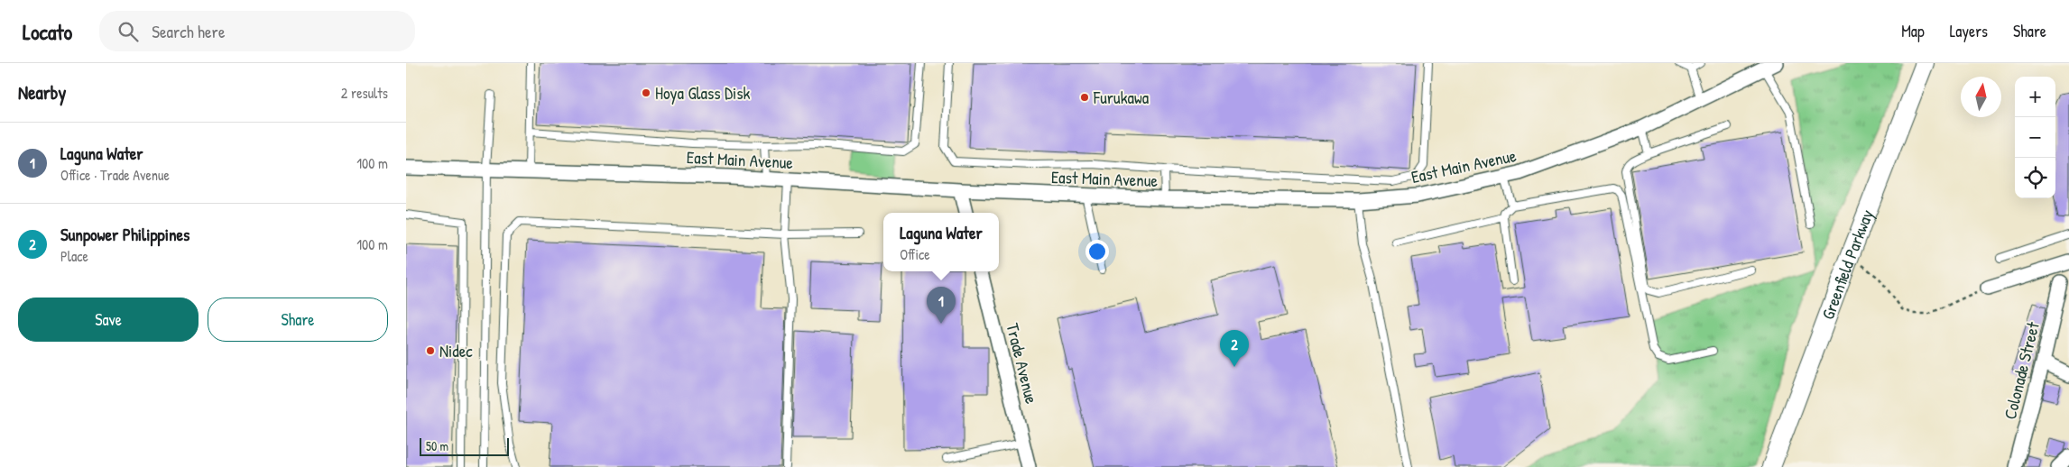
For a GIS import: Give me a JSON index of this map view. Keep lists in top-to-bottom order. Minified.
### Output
{"streets":{"main road":["Greenfield Parkway"],"street":["East Main Avenue","Trade Avenue","Colonade Street"]},"places":["Hoya Glass Disk","Furukawa","Nidec"],"scale_bar":"50 m","north":"top","page":{"header":"Locato","search":"Search here","nav":["Map","Layers","Share"],"heading":["Nearby","2 results"],"map_buttons":["+","−"],"list":[{"mark":"1","name":"Laguna Water","note":"Office · Trade Avenue","value":"100 m"},{"mark":"2","name":"Sunpower Philippines","note":"Place","value":"100 m"}],"popup":["Laguna Water","Office"],"buttons":["Save","Share"],"pins":["1","2"],"scale":"50 m"}}
